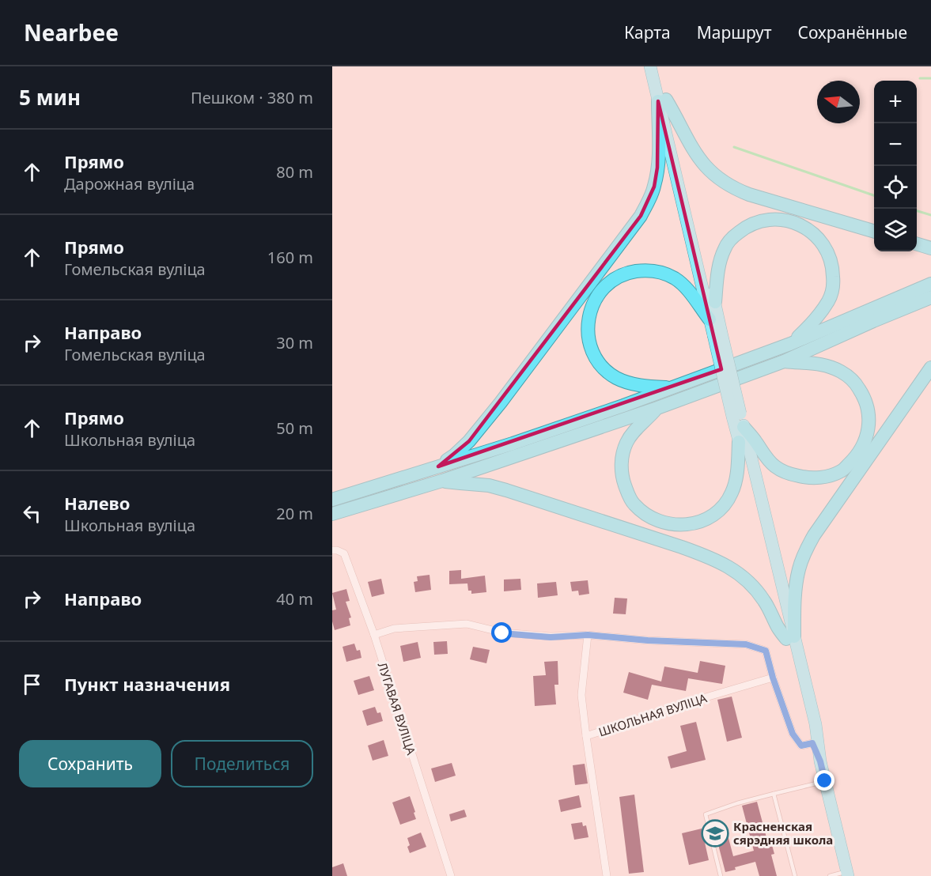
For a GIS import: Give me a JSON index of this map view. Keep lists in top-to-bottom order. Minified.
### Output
{"streets":{"street":["ЛУГАВАЯ ВУЛІЦА","ШКОЛЬНАЯ ВУЛІЦА"]},"places":{"school or university":["Красненская сярэдняя школа"]},"north":"left","page":{"header":"Nearbee","nav":["Карта","Маршрут","Сохранённые"],"heading":["5 мин","Пешком · 380 m"],"map_buttons":["+","−"],"list":[["Прямо","Дарожная вуліца","80 m"],["Прямо","Гомельская вуліца","160 m"],["Направо","Гомельская вуліца","30 m"],["Прямо","Школьная вуліца","50 m"],["Налево","Школьная вуліца","20 m"],["Направо","40 m"],"Пункт назначения"],"buttons":["Сохранить","Поделиться"]}}
